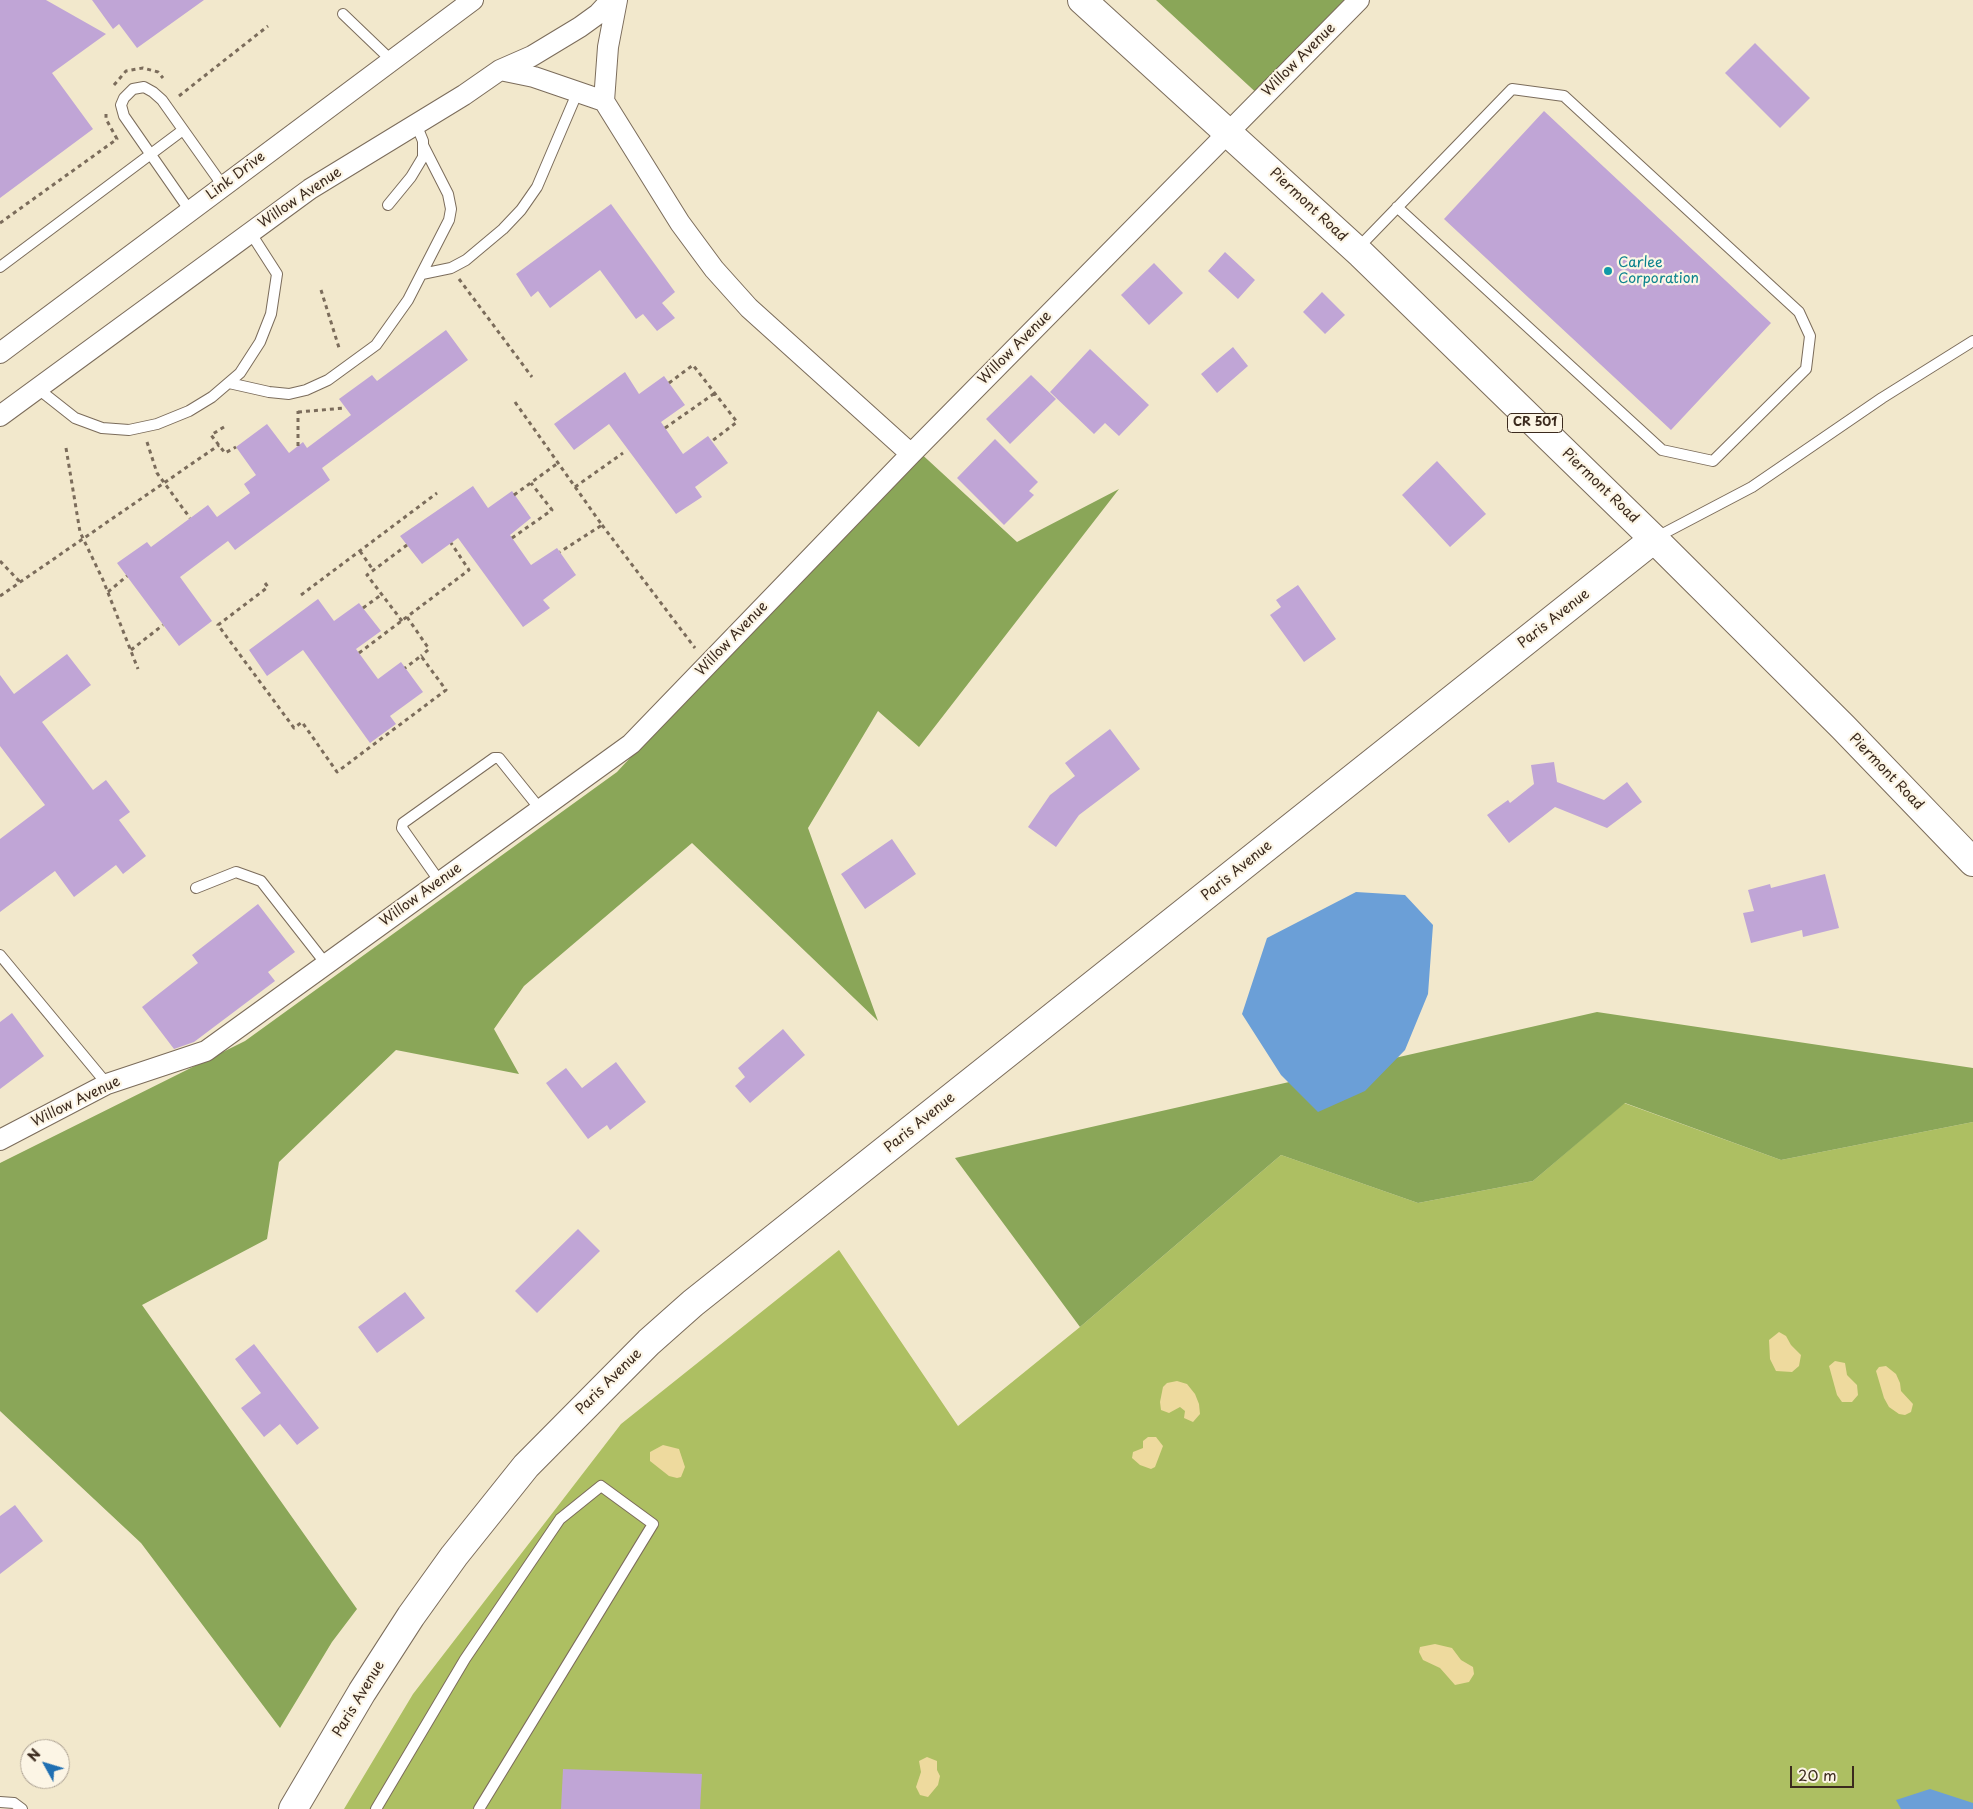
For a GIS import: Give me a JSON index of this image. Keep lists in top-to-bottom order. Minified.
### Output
{"streets":{"street":["Willow Avenue","Link Drive","Piermont Road","CR 501","Paris Avenue"]},"crossings":[["Willow Avenue","Piermont Road"],["Piermont Road","Paris Avenue"]],"places":["Carlee Corporation"],"scale_bar":"20 m","north":"top left"}
